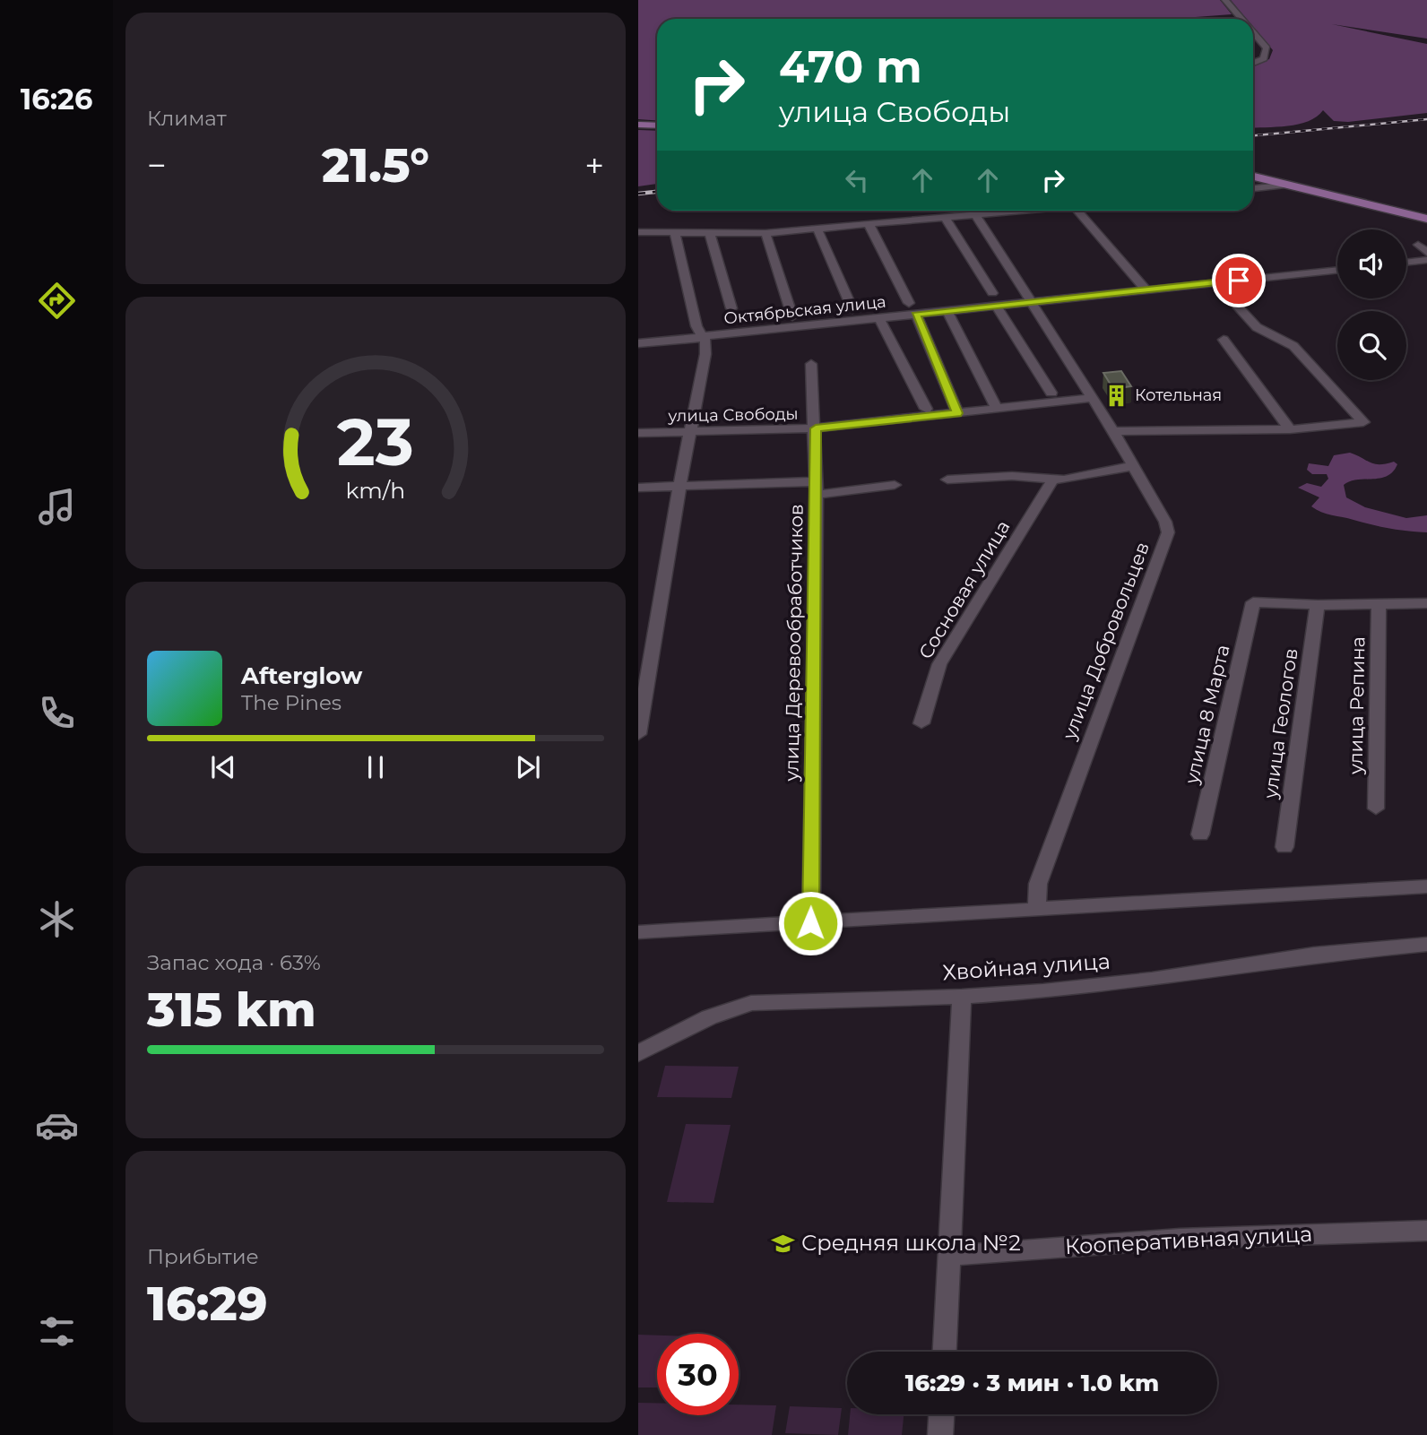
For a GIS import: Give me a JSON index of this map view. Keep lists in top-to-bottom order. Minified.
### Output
{"streets":{"street":["Октябрьская улица","улица Свободы","Сосновая улица","улица Добровольцев","улица Деревообработчиков","улица Репина","улица 8 Марта","улица Геологов","Хвойная улица","Кооперативная улица"]},"crossings":[["Октябрьская улица","улица Добровольцев"],["улица Свободы","улица Добровольцев"],["улица Свободы","улица Деревообработчиков"],["улица 8 Марта","улица Геологов"]],"places":{"building":["Котельная"],"school or university":["Средняя школа №2"]},"page":{"tabs":"16:26","tile":["Климат",["Запас хода · 63%","315 km"],["Прибытие","16:29"]],"turn":["470 m","улица Свободы"],"heat":["−","21.5°","+"],"song":["Afterglow","The Pines"],"limit":"30","trip":"16:29 · 3 мин · 1.0 km","gauge":["23","km/h"]}}
